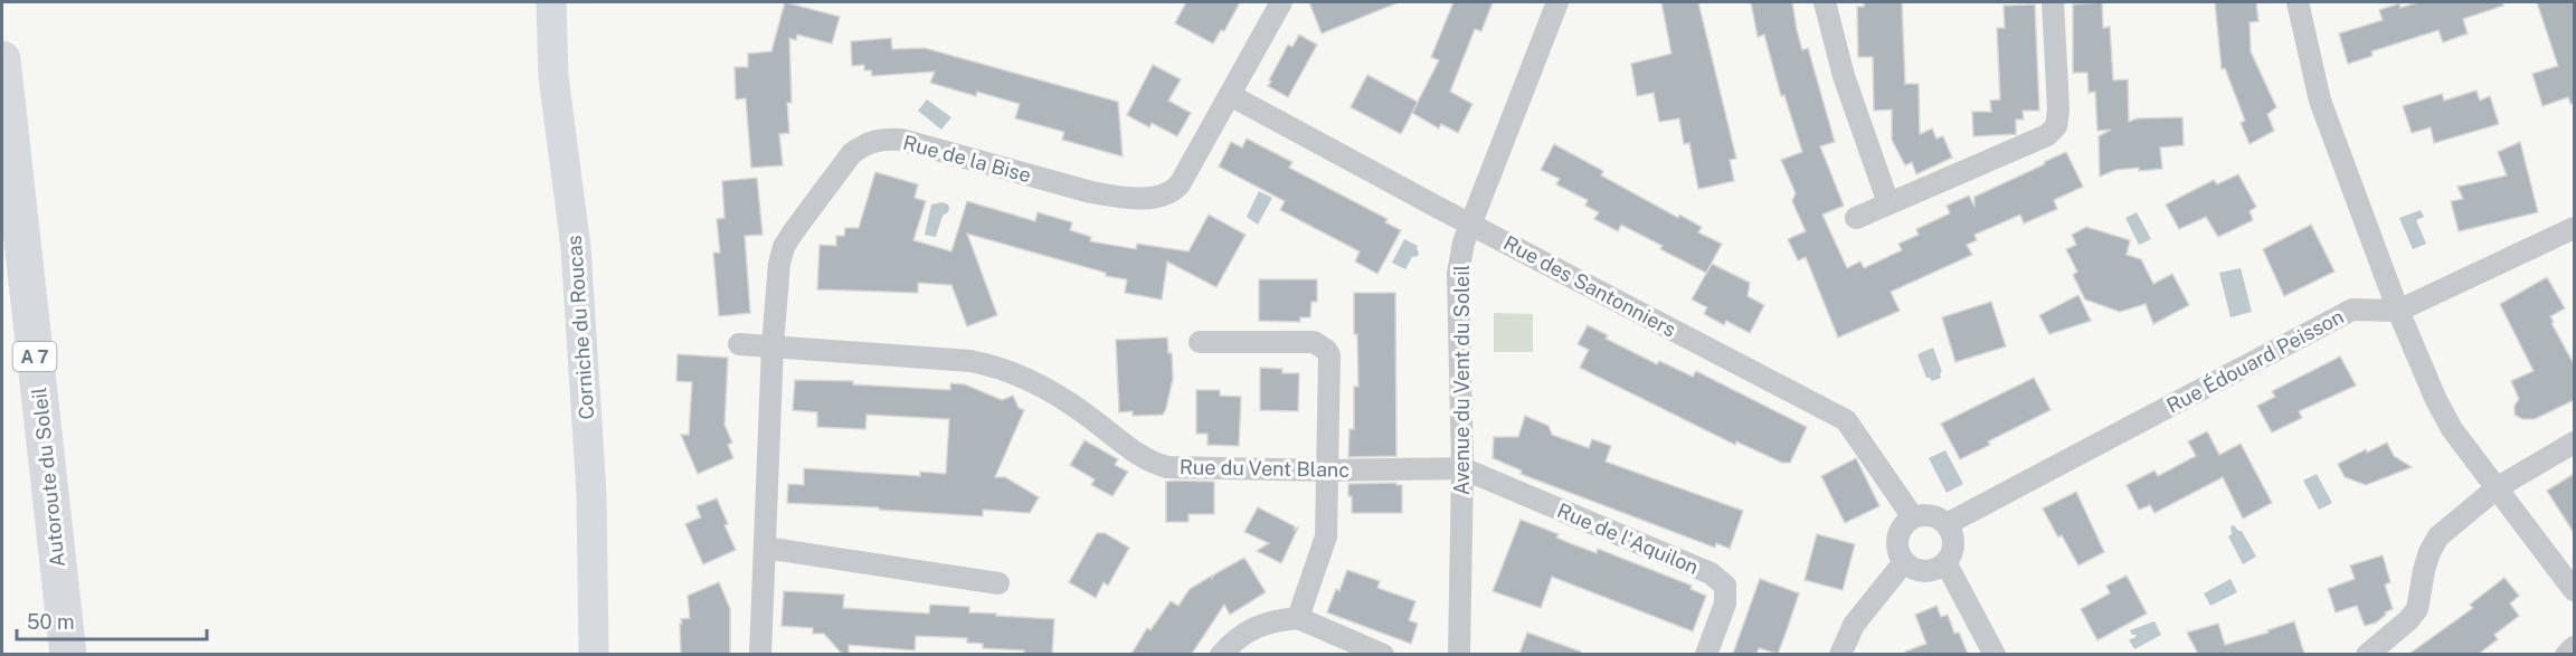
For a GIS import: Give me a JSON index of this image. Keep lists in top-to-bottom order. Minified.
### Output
{"streets":{"highway":["A 7","Autoroute du Soleil"],"main road":["Corniche du Roucas"],"street":["Rue de la Bise","Rue des Santonniers","Rue Édouard Peisson","Avenue du Vent du Soleil","Rue du Vent Blanc","Rue de l'Aquilon"]},"crossings":[["Rue de la Bise","Rue des Santonniers"],["Rue de la Bise","Rue du Vent Blanc"],["Rue des Santonniers","Rue Édouard Peisson"],["Rue des Santonniers","Avenue du Vent du Soleil"],["Avenue du Vent du Soleil","Rue du Vent Blanc"],["Avenue du Vent du Soleil","Rue de l'Aquilon"],["Rue du Vent Blanc","Rue de l'Aquilon"]],"scale_bar":"50 m"}
